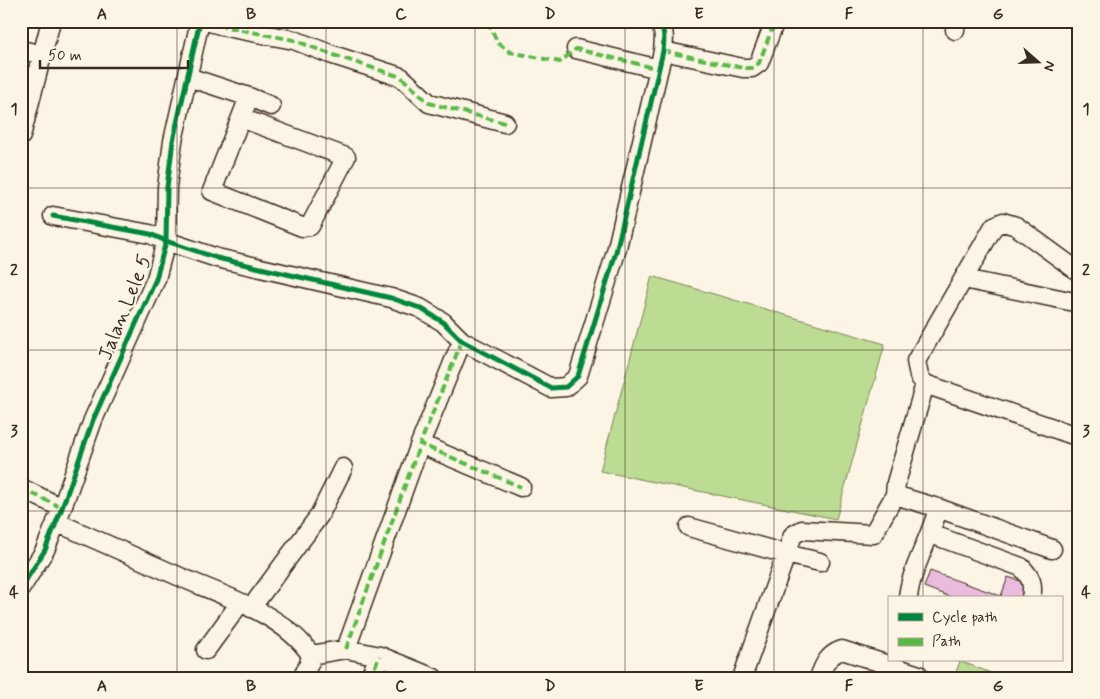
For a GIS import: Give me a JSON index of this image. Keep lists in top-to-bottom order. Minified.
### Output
{"streets":{"street":["Jalan Lele 5"]},"legend":["Cycle path","Path"],"scale_bar":"50 m","north":"right","grid":{"columns":["A","B","C","D","E","F","G"],"rows":["1","2","3","4"]}}
